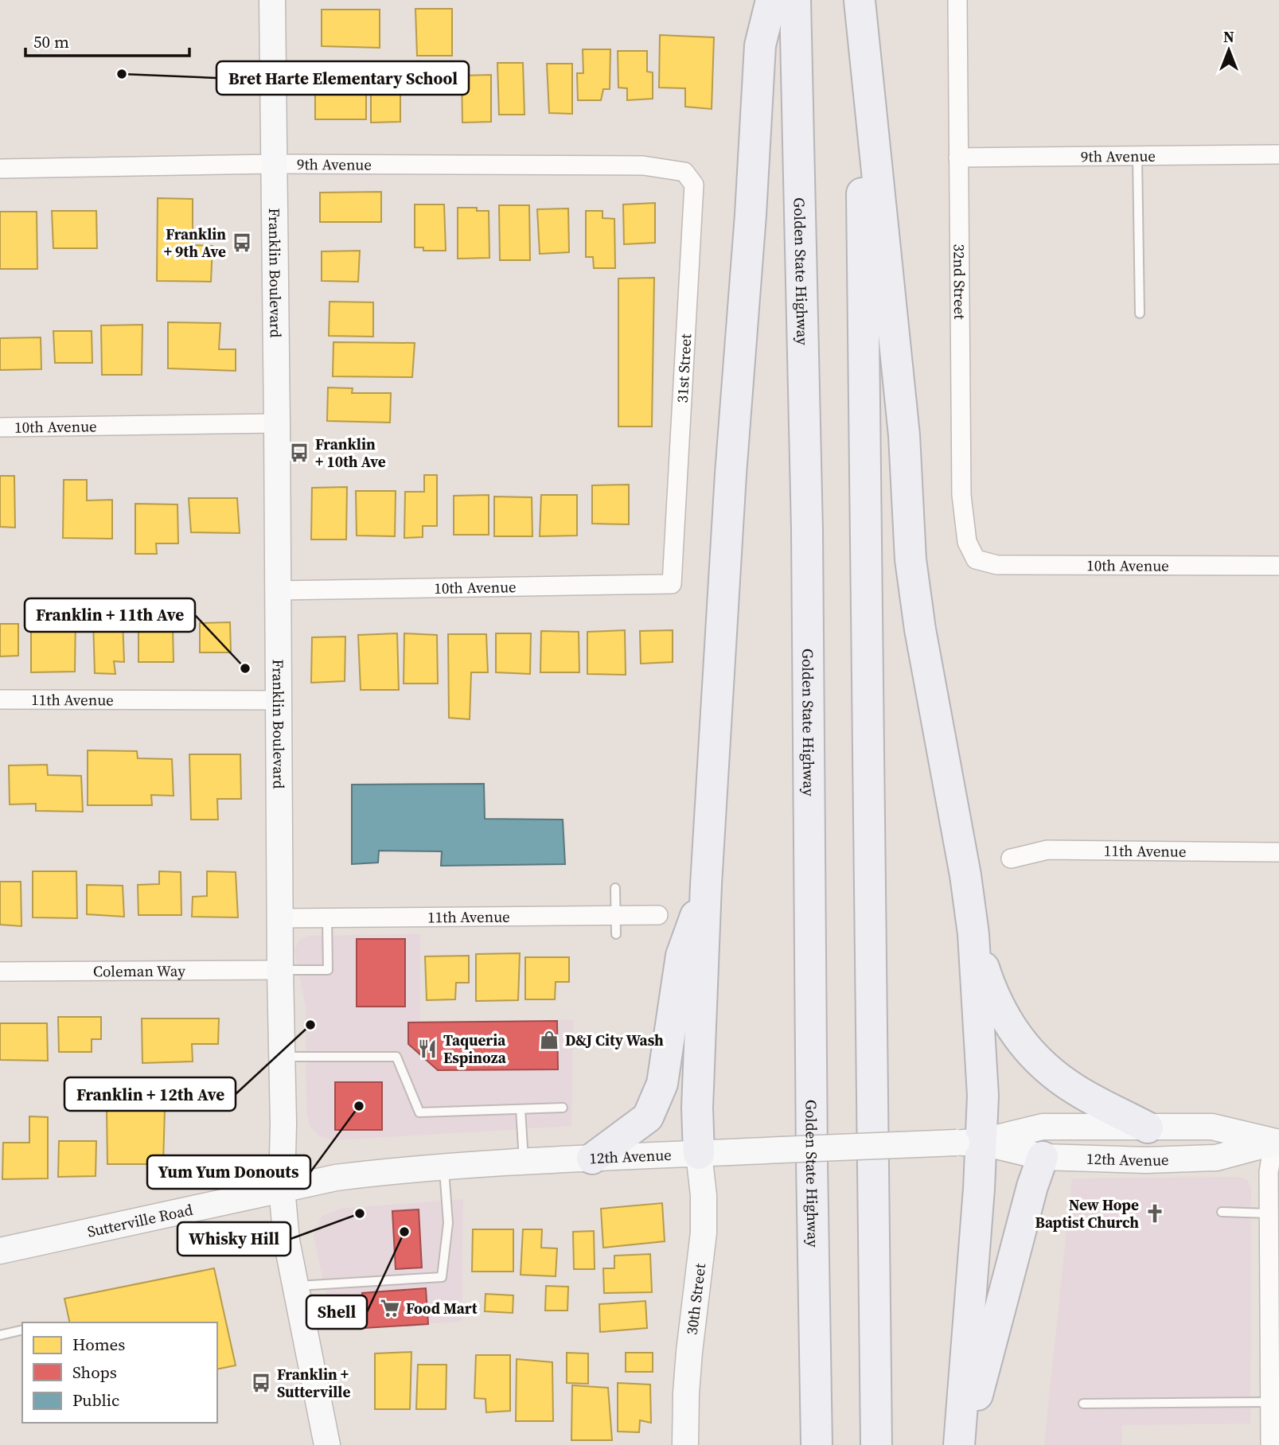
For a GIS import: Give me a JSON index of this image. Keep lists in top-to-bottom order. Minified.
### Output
{"streets":{"highway":["Golden State Highway"],"main road":["Franklin Boulevard","12th Avenue","Sutterville Road","30th Street"],"street":["9th Avenue","32nd Street","31st Street","10th Avenue","11th Avenue","Coleman Way"]},"crossings":[["9th Avenue","Franklin Boulevard"],["9th Avenue","32nd Street"],["9th Avenue","31st Street"],["Franklin Boulevard","10th Avenue"],["Franklin Boulevard","11th Avenue"],["Franklin Boulevard","Coleman Way"],["Franklin Boulevard","12th Avenue"],["Franklin Boulevard","Sutterville Road"],["32nd Street","10th Avenue"],["31st Street","10th Avenue"],["12th Avenue","Sutterville Road"],["12th Avenue","30th Street"]],"places":{"other":["Bret Harte Elementary School","Franklin + 11th Ave","Franklin + 12th Ave","Yum Yum Donouts","Whisky Hill","Shell"],"bus stop":["Franklin + 9th Ave","Franklin + 10th Ave","Franklin + Sutterville"],"shop":["D&J City Wash"],"restaurant":["Taqueria Espinoza"],"church":["New Hope Baptist Church"],"supermarket":["Food Mart"]},"legend":["Homes","Shops","Public"],"scale_bar":"50 m","north":"top"}
